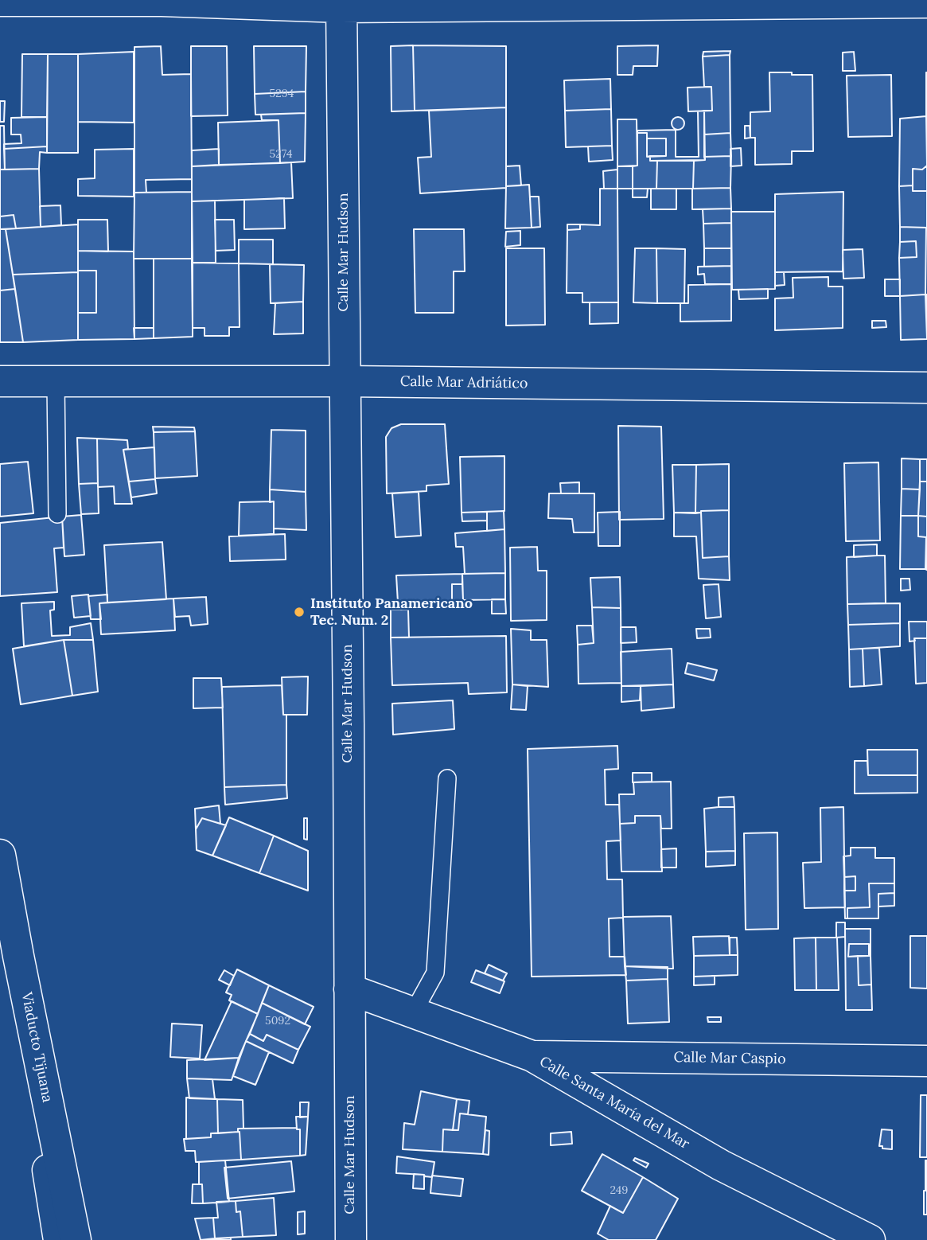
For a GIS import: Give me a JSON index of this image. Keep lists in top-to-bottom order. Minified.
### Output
{"streets":{"main road":["Calle Mar Hudson","Calle Mar Adriático","Viaducto Tijuana","Calle Mar Caspio","Calle Santa María del Mar"]},"crossings":[["Calle Mar Hudson","Calle Mar Adriático"],["Calle Mar Hudson","Calle Santa María del Mar"],["Calle Mar Caspio","Calle Santa María del Mar"]],"places":["Instituto Panamericano Tec. Num. 2"],"house_numbers":["5294","5274","5092","249"]}
